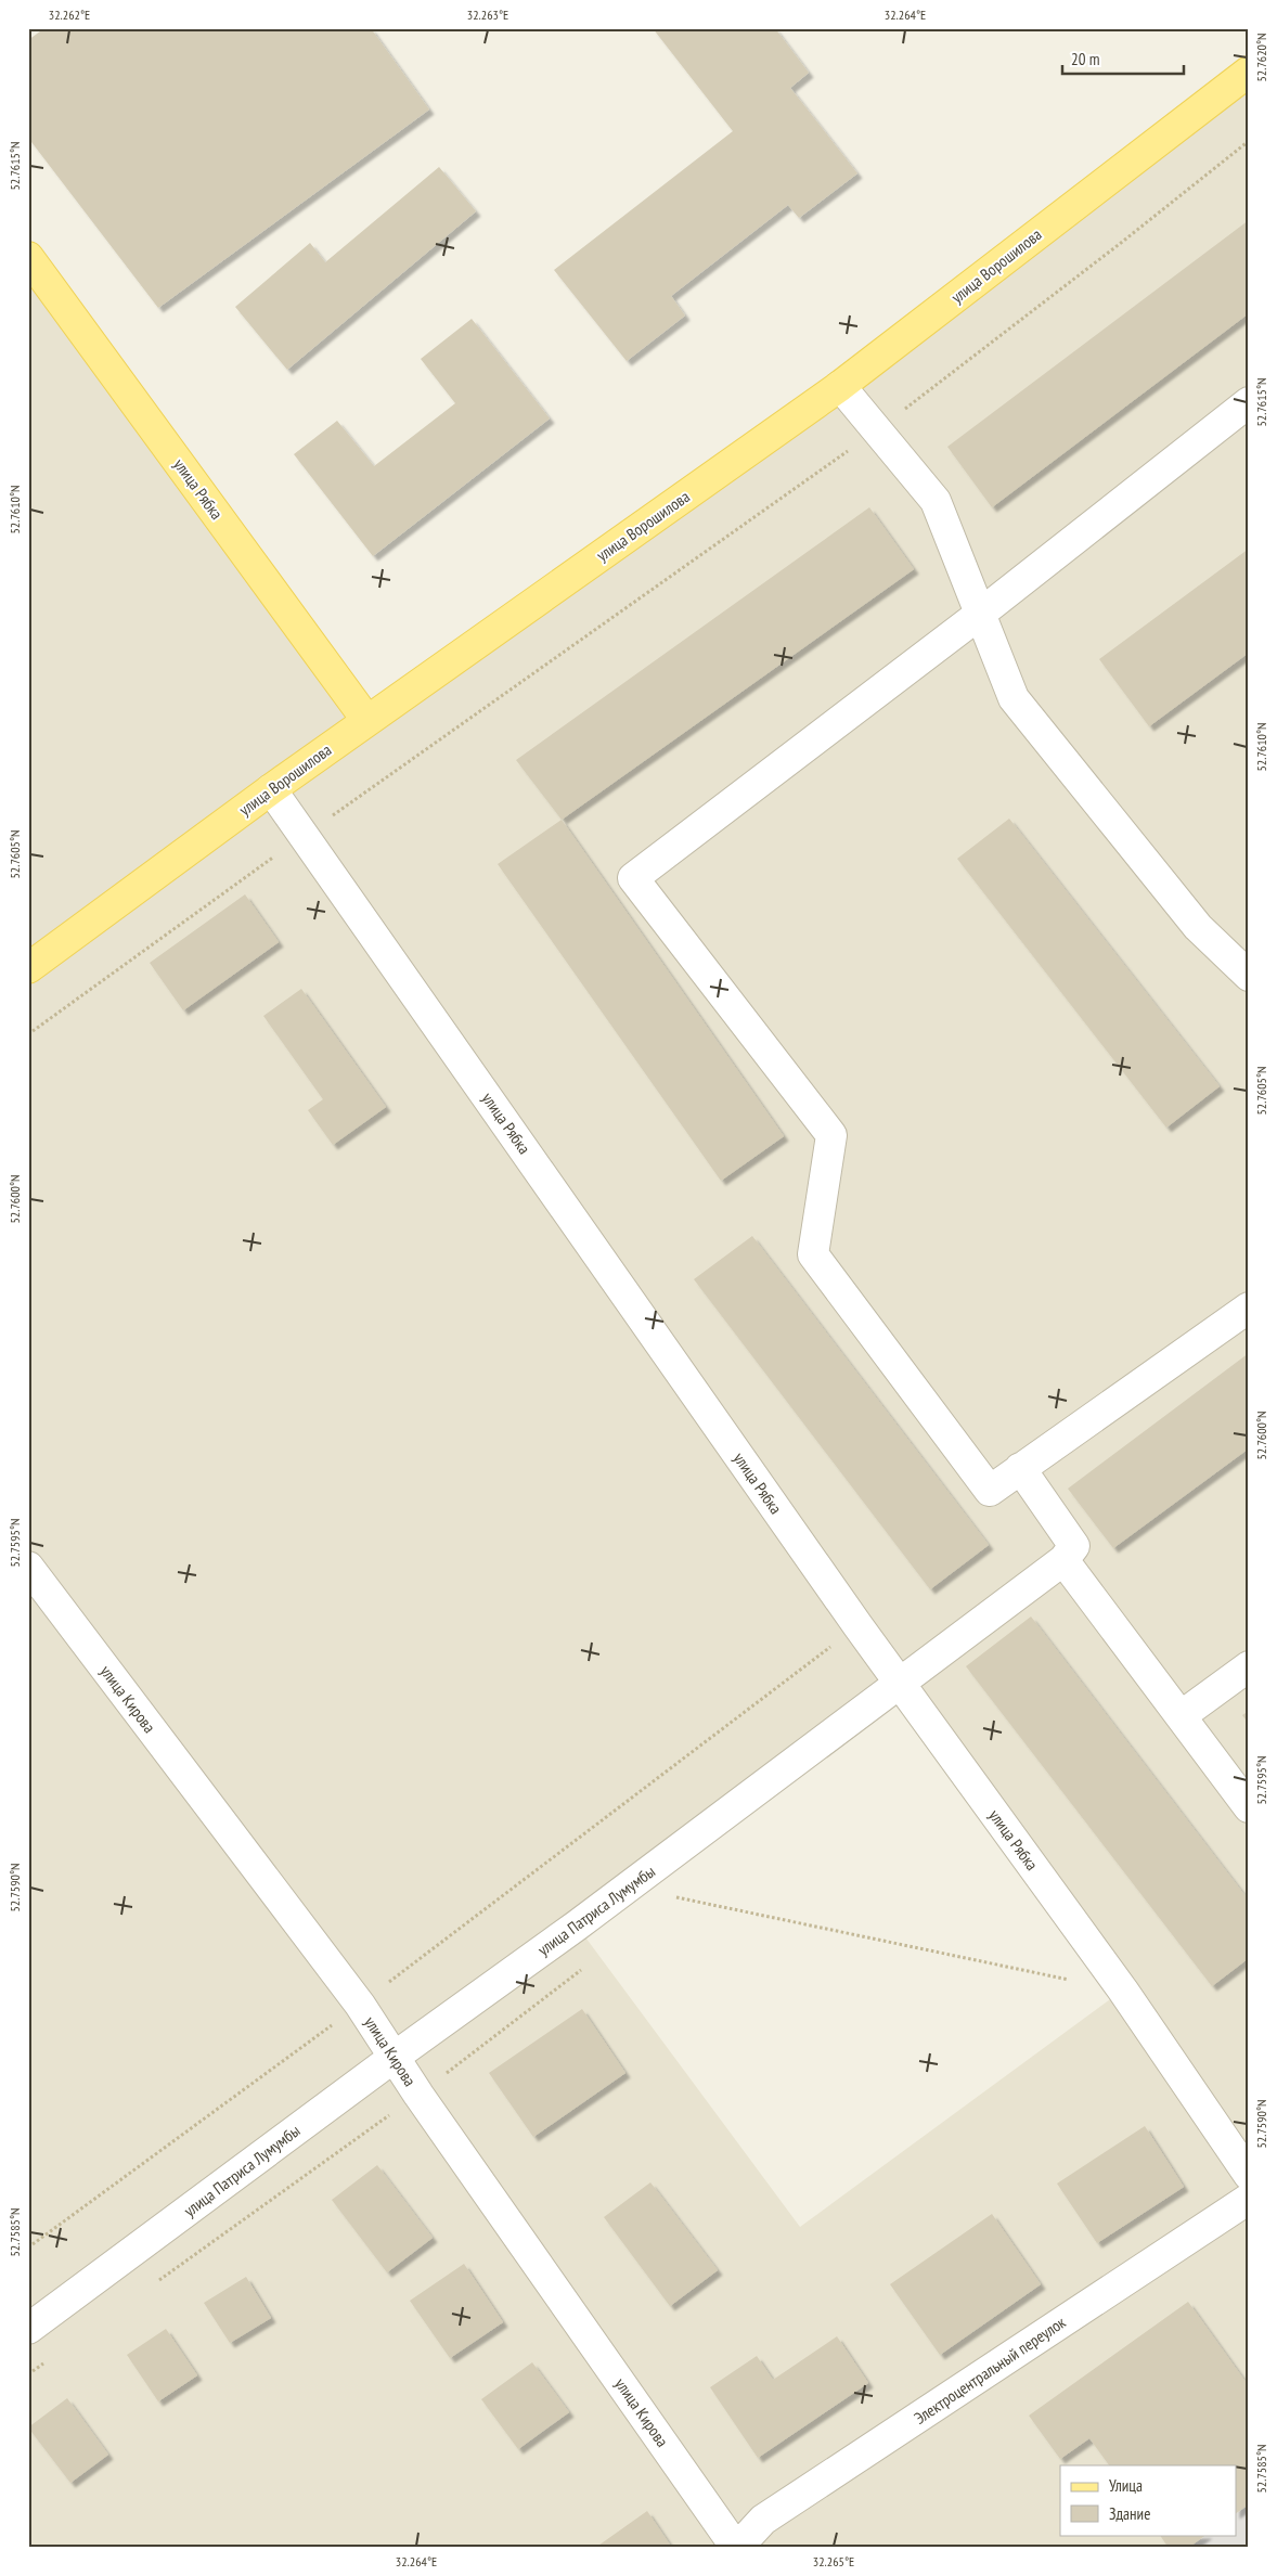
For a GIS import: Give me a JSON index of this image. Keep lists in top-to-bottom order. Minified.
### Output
{"streets":{"main road":["улица Ворошилова","улица Рябка"],"street":["улица Кирова","улица Патриса Лумумбы","Электроцентральный переулок"]},"crossings":[["улица Ворошилова","улица Рябка"],["улица Рябка","улица Патриса Лумумбы"],["улица Кирова","улица Патриса Лумумбы"],["улица Кирова","Электроцентральный переулок"]],"legend":["Улица","Здание"],"scale_bar":"20 m","coordinates":["32.262°E","32.263°E","32.264°E","52.7620°N","52.7615°N","52.7610°N","52.7605°N","52.7600°N","52.7595°N","52.7590°N","52.7585°N","32.265°E"]}
